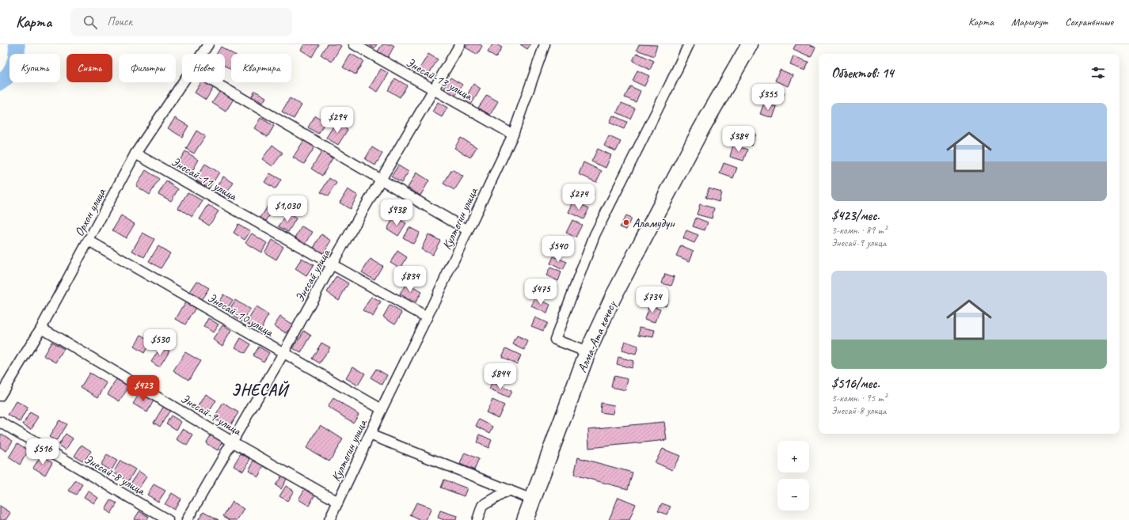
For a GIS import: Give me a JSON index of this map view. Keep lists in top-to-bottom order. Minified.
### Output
{"streets":{"main road":["Алма-Ата көчөсү"],"street":["Энесай-13 улица","Энесай-11 улица","Орхон улица","Култегин улица","Энесай улица","Энесай-10 улица","Энесай-9 улица","Энесай-8 улица"]},"crossings":[["Энесай-13 улица","Култегин улица"],["Энесай-13 улица","Энесай улица"],["Энесай-11 улица","Орхон улица"],["Энесай-11 улица","Култегин улица"],["Энесай-11 улица","Энесай улица"],["Орхон улица","Энесай-10 улица"],["Орхон улица","Энесай-9 улица"],["Култегин улица","Энесай-10 улица"],["Култегин улица","Энесай-9 улица"],["Энесай улица","Энесай-10 улица"],["Энесай улица","Энесай-9 улица"]],"districts":["ЭНЕСАЙ"],"places":["Аламудун"],"page":{"header":"Карта","search":"Поиск","nav":["Карта","Маршрут","Сохранённые"],"chip":["Купить","Снять","Фильтры","Новое","Квартира"],"heading":"Объектов: 14","price":["$355","$294","$384","$274","$1,030","$938","$540","$834","$475","$734","$530","$844","$423","$516"],"list":[{"name":"$423/мес.","note":"3-комн. · 89 m² · Энесай-9 улица"},{"name":"$516/мес.","note":"3-комн. · 95 m² · Энесай-8 улица"}],"map_buttons":["+","−"]}}
